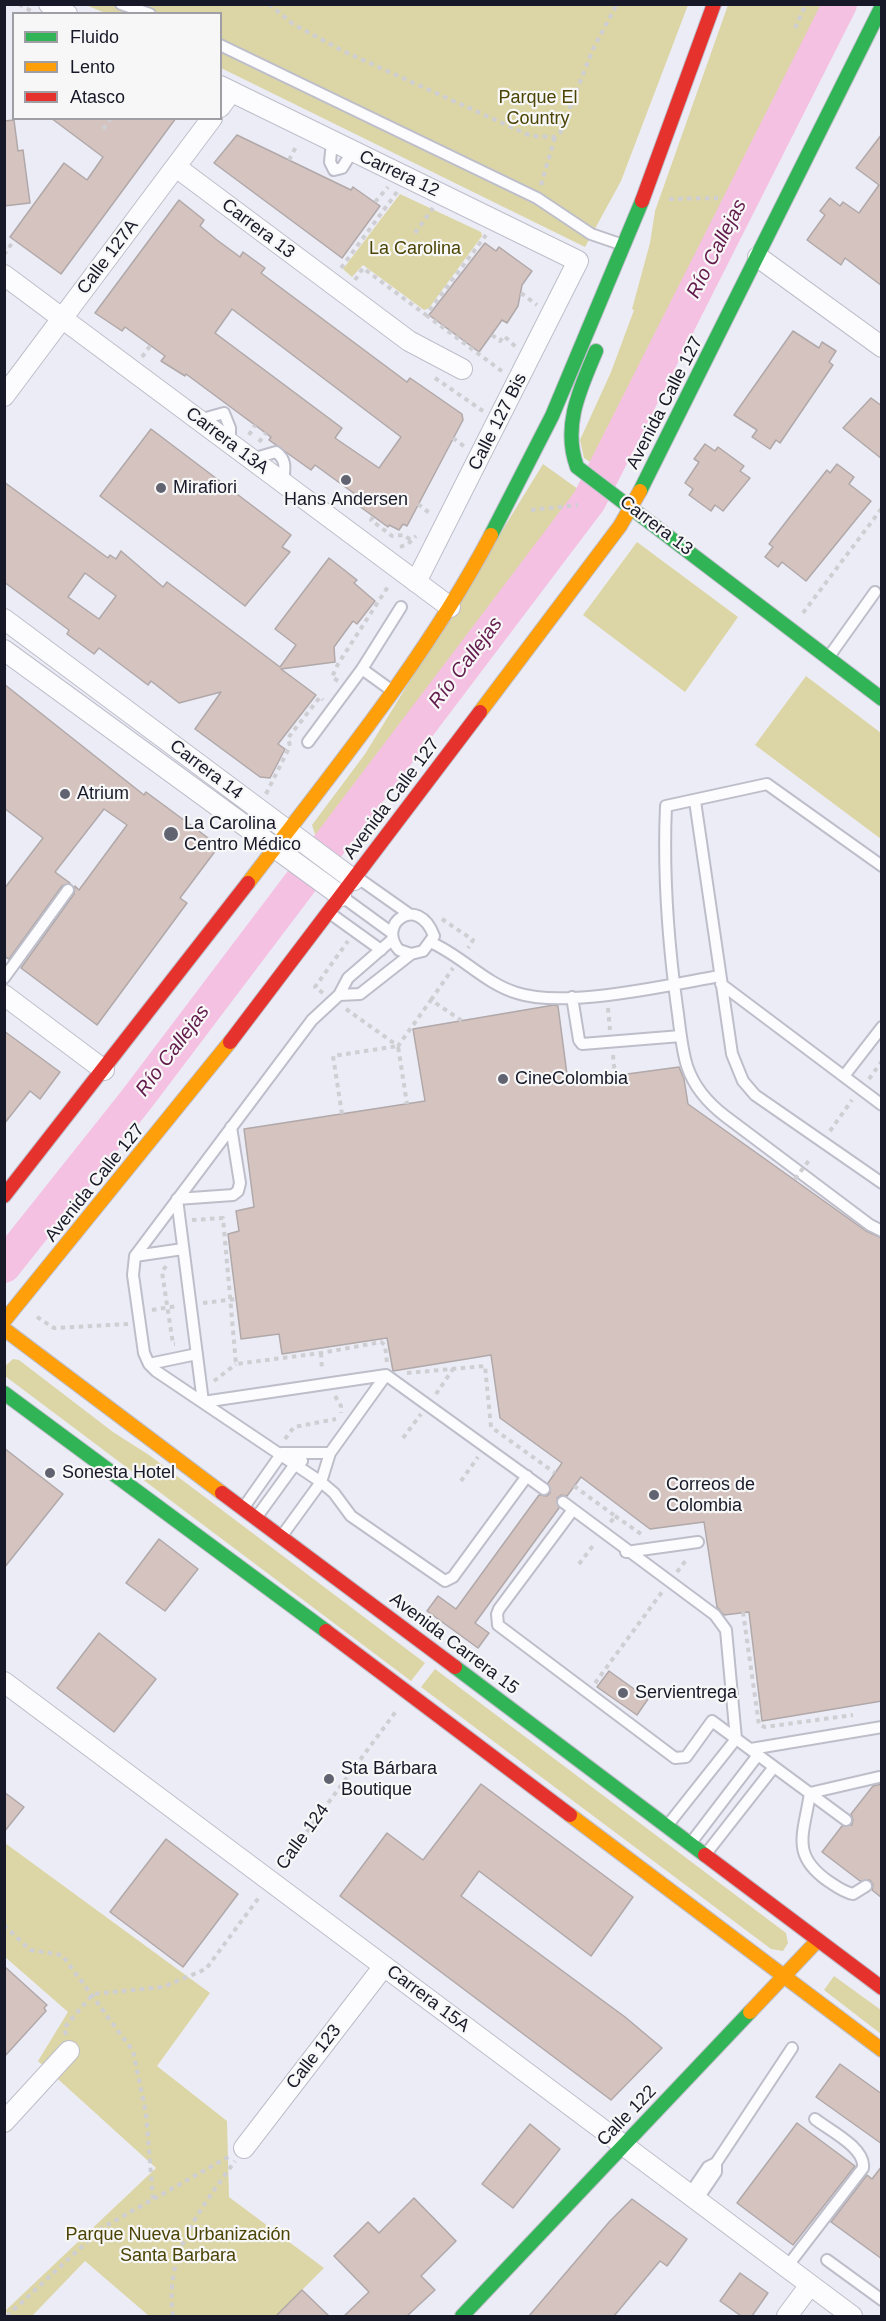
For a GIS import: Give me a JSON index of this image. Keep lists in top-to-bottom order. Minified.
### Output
{"streets":{"main road":["Carrera 13","Avenida Calle 127","Avenida Carrera 15","Calle 122"],"street":["Carrera 12","Calle 127A","Calle 127 Bis","Carrera 13A","Carrera 14","Carrera 15A","Calle 123"],"path":["Calle 124"]},"crossings":[["Carrera 12","Calle 127 Bis"],["Carrera 13","Calle 127A"],["Carrera 13","Avenida Calle 127"],["Calle 127A","Carrera 13A"],["Avenida Calle 127","Carrera 14"],["Calle 127 Bis","Carrera 13A"],["Avenida Carrera 15","Calle 122"],["Calle 124","Carrera 15A"],["Carrera 15A","Calle 123"],["Carrera 15A","Calle 122"]],"water":["Río Callejas"],"parks":["Parque El Country","La Carolina","Parque Nueva Urbanización Santa Barbara"],"places":["Hans Andersen","Mirafiori","Atrium","La Carolina Centro Médico","CineColombia","Sonesta Hotel","Correos de Colombia","Servientrega","Sta Bárbara Boutique"],"legend":["Fluido","Lento","Atasco"]}
